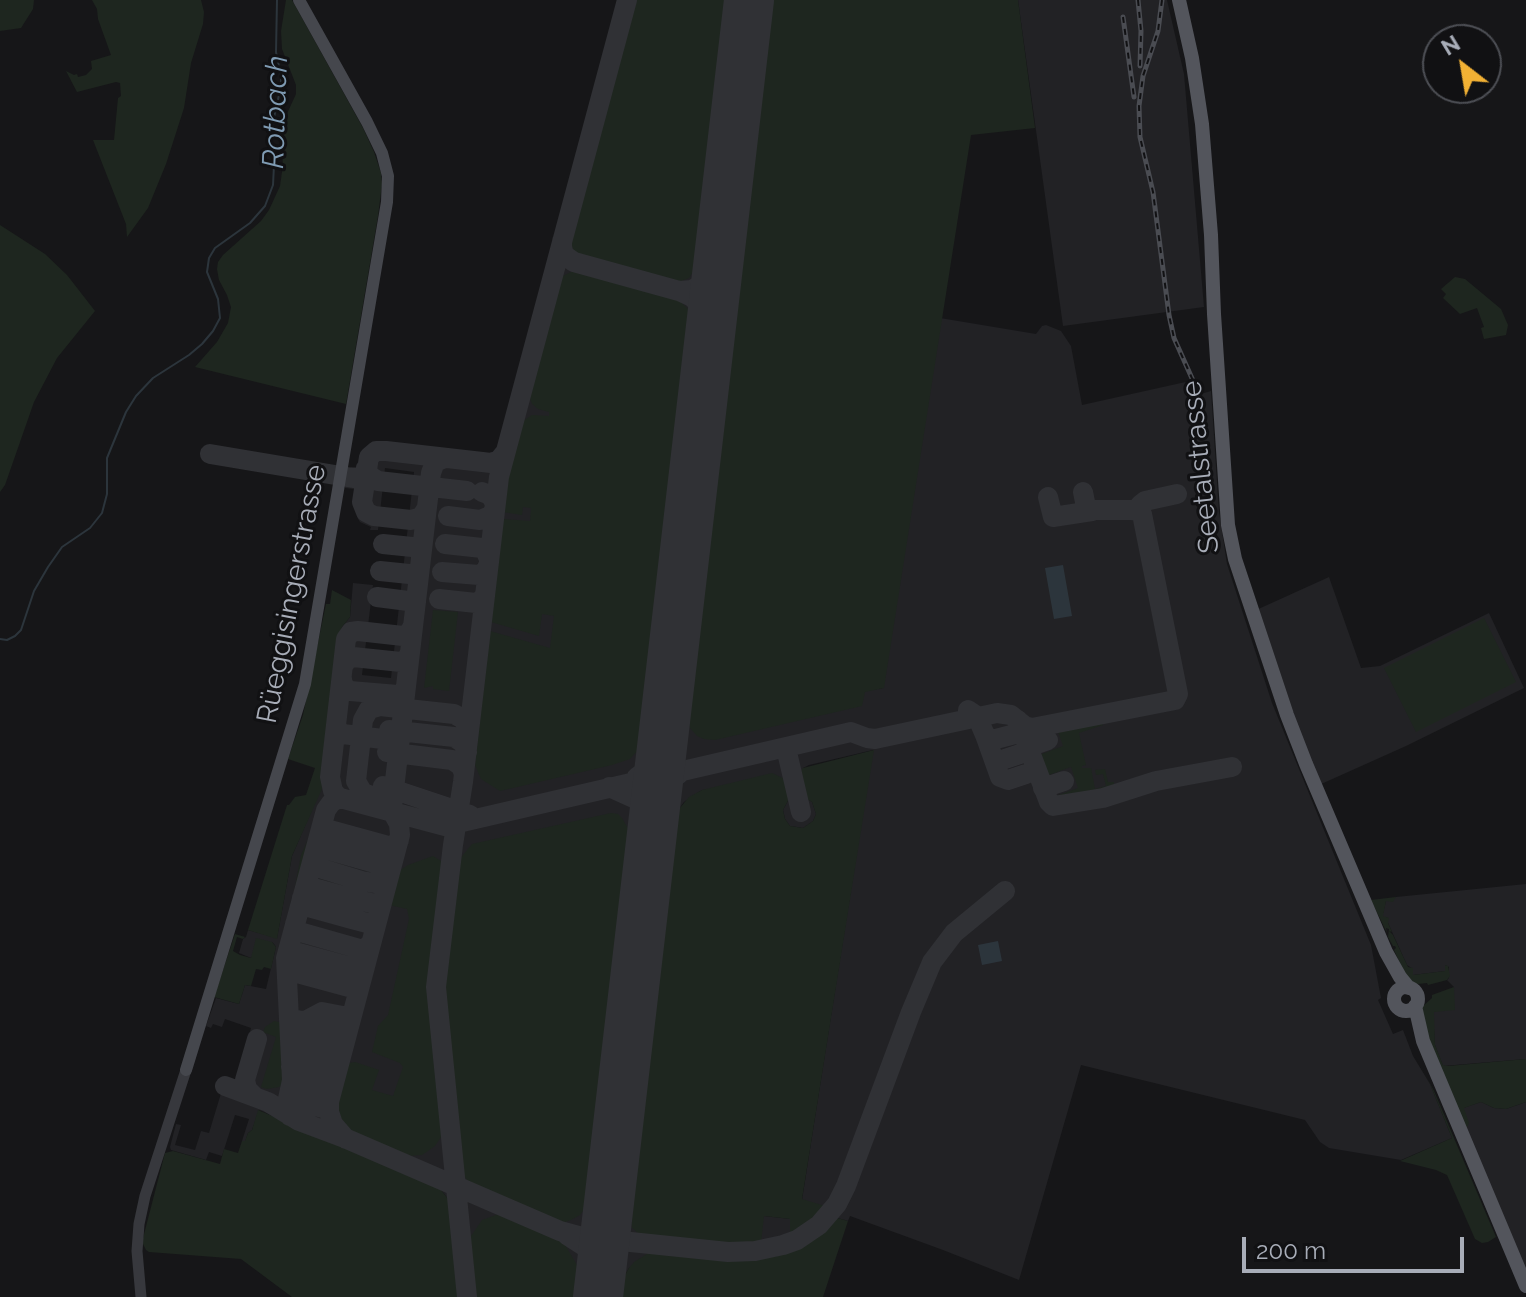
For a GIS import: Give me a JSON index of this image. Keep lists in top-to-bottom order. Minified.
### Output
{"streets":{"main road":["Seetalstrasse","Rüeggisingerstrasse"]},"water":["Rotbach"],"scale_bar":"200 m","north":"top left"}
